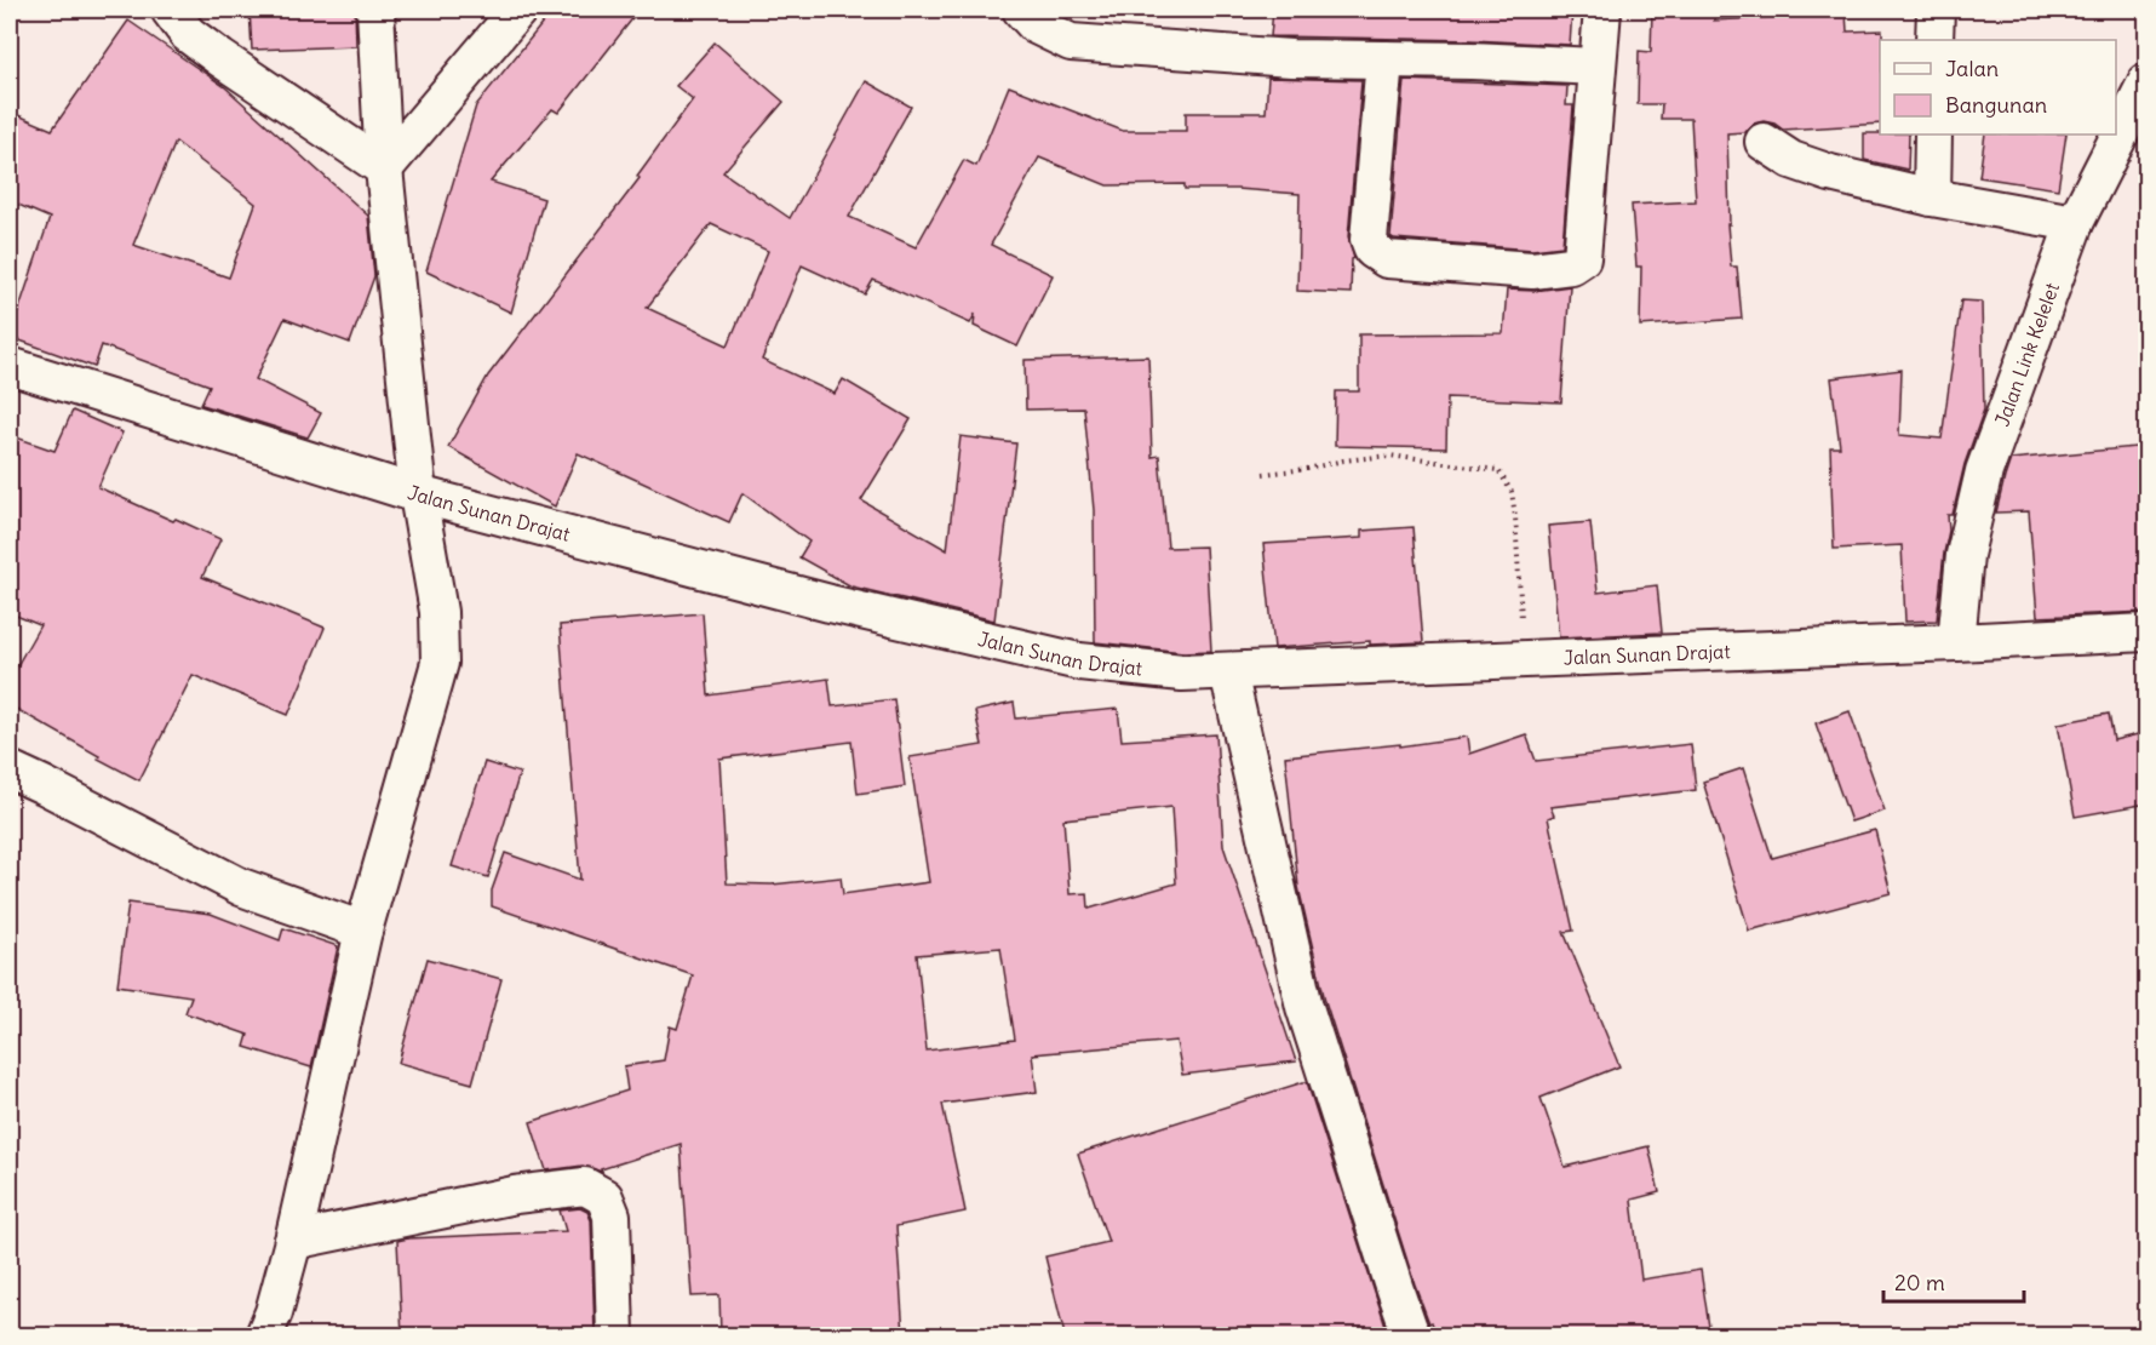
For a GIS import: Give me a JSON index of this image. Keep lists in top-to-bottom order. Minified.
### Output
{"streets":{"street":["Jalan Link Kelelet","Jalan Sunan Drajat"]},"crossings":[["Jalan Link Kelelet","Jalan Sunan Drajat"]],"legend":["Jalan","Bangunan"],"scale_bar":"20 m"}
